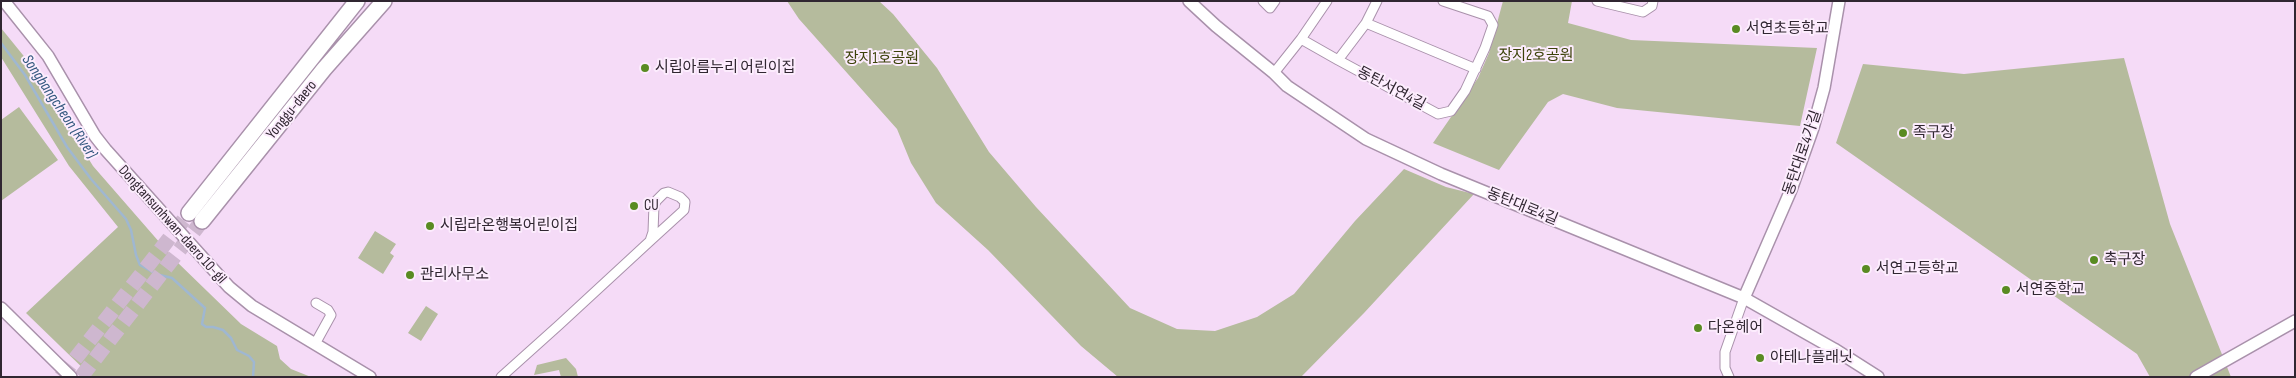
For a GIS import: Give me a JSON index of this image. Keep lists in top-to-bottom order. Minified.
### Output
{"streets":{"highway":["Yonggu-daero"],"street":["동탄서연4길","동탄대로4가길","동탄대로4길","Dongtansunhwan-daero 10-gil"]},"crossings":[["동탄대로4가길","동탄대로4길"]],"water":["Songbangcheon (River)"],"parks":["장지2호공원","장지1호공원"],"places":["서연초등학교","시립아름누리 어린이집","족구장","CU","시립라온행복어린이집","축구장","서연고등학교","관리사무소","서연중학교","다온헤어","아테나플래닛"]}
